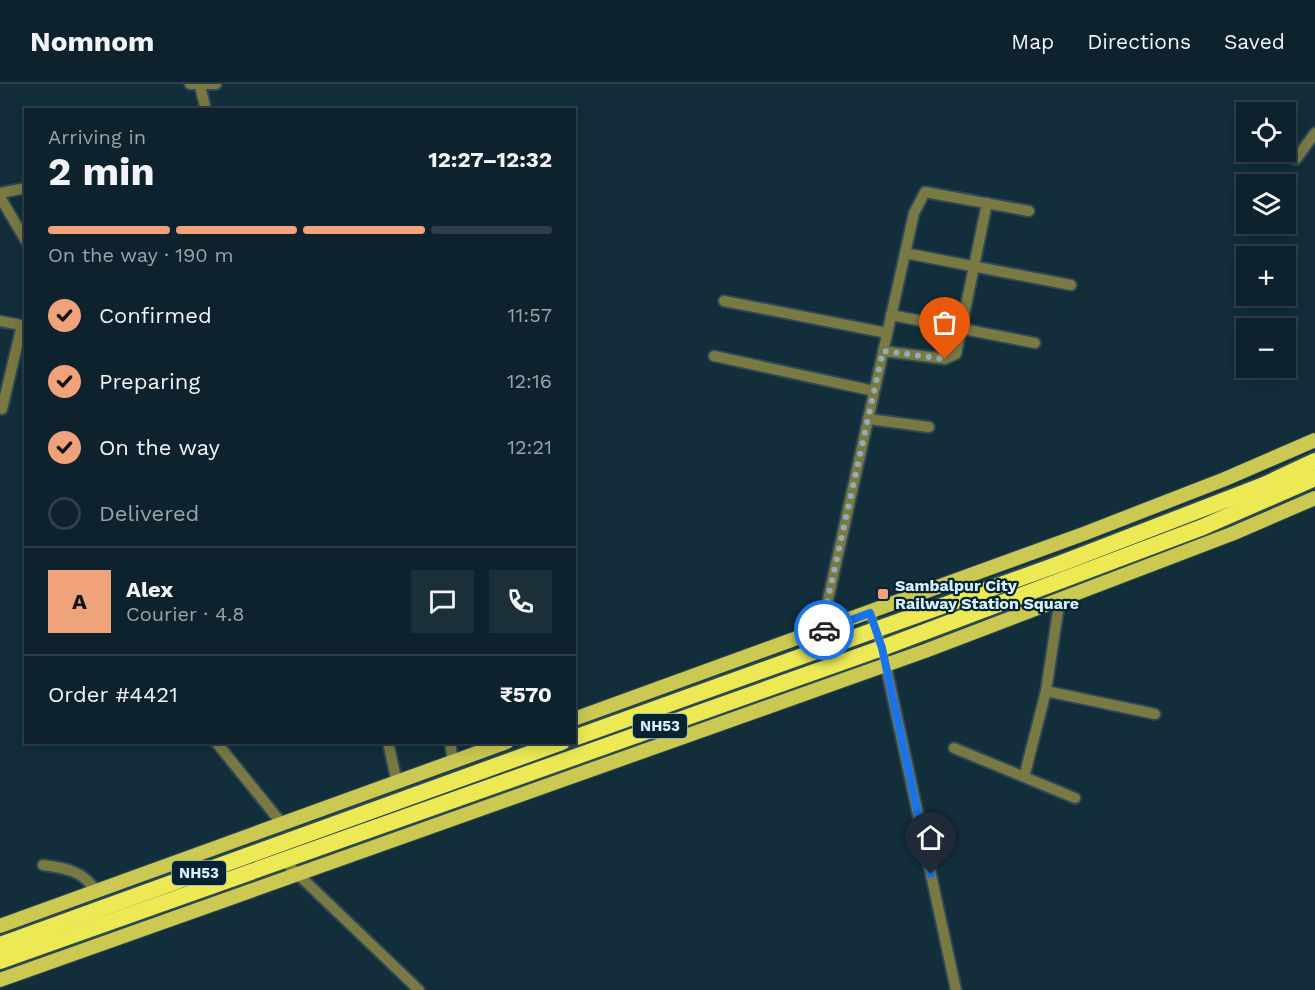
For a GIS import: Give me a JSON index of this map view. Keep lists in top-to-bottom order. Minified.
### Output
{"streets":{"highway":["NH53"]},"places":{"transit":["Sambalpur City Railway Station Square"]},"page":{"header":"Nomnom","nav":["Map","Directions","Saved"],"map_buttons":["+","−"],"heading":["2 min","Arriving in","12:27–12:32"],"panel":["Alex","Courier · 4.8","Order #4421","₹570"],"bar":"On the way · 190 m","list":[["Confirmed","11:57"],["Preparing","12:16"],["On the way","12:21"],"Delivered"],"round":"A"}}
